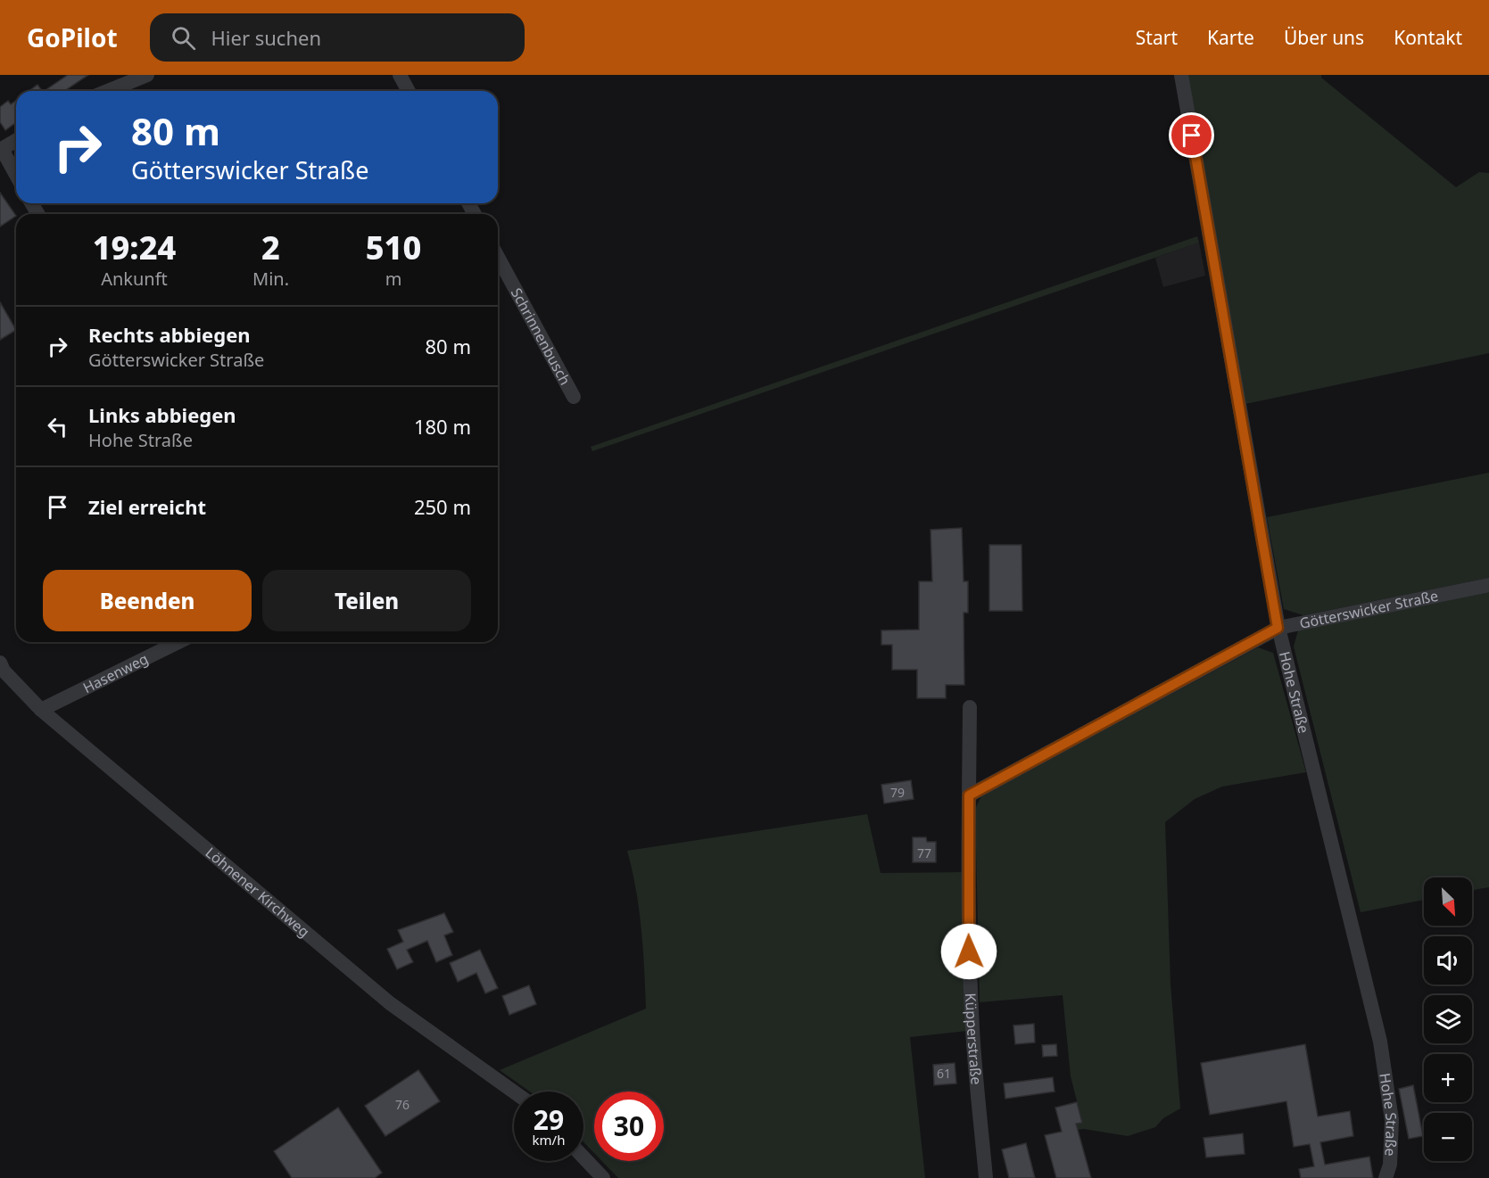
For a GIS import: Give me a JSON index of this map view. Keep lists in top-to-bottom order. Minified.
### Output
{"streets":{"street":["Schrinnenbusch","Götterswicker Straße","Hasenweg","Hohe Straße","Löhnener Kirchweg","Küpperstraße"]},"crossings":[["Götterswicker Straße","Hohe Straße"],["Götterswicker Straße","Küpperstraße"],["Hasenweg","Löhnener Kirchweg"]],"house_numbers":["79","77","61","76"],"north":"bottom right","page":{"header":"GoPilot","search":"Hier suchen","nav":["Start","Karte","Über uns","Kontakt"],"turn":["80 m","Götterswicker Straße"],"eta":["19:24","Ankunft","2","Min.","510","m"],"list":[{"name":"Rechts abbiegen","note":"Götterswicker Straße","value":"80 m"},{"name":"Links abbiegen","note":"Hohe Straße","value":"180 m"},{"name":"Ziel erreicht","value":"250 m"}],"buttons":["Beenden","Teilen"],"map_buttons":["+","−"],"speed":"29 km/h","limit":"30"}}
